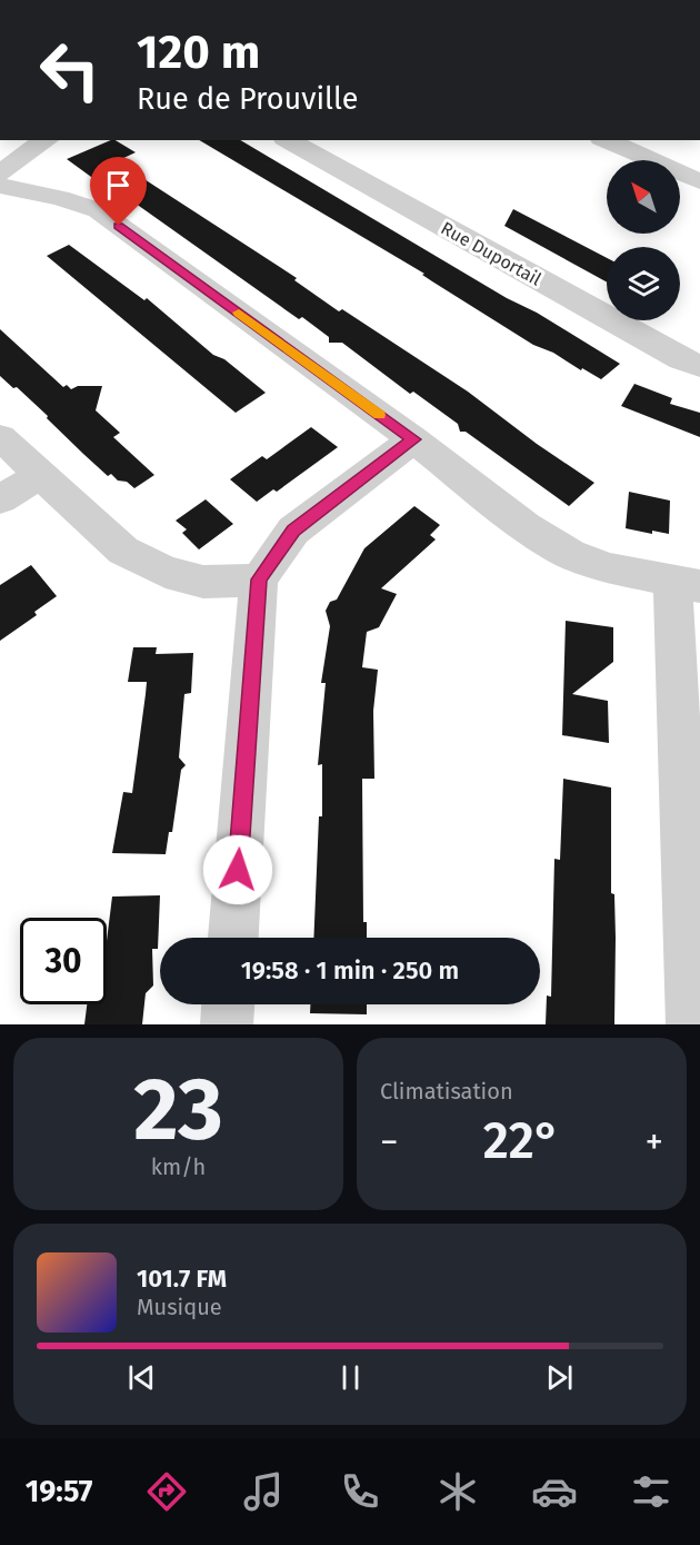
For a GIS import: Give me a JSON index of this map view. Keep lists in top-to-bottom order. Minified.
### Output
{"streets":{"street":["Rue Duportail"]},"north":"top left","page":{"turn":["120 m","Rue de Prouville"],"limit":"30","trip":"19:58 · 1 min · 250 m","tile":[["23","km/h"],"Climatisation"],"heat":["−","22°","+"],"song":["101.7 FM","Musique"],"tabs":"19:57"}}
